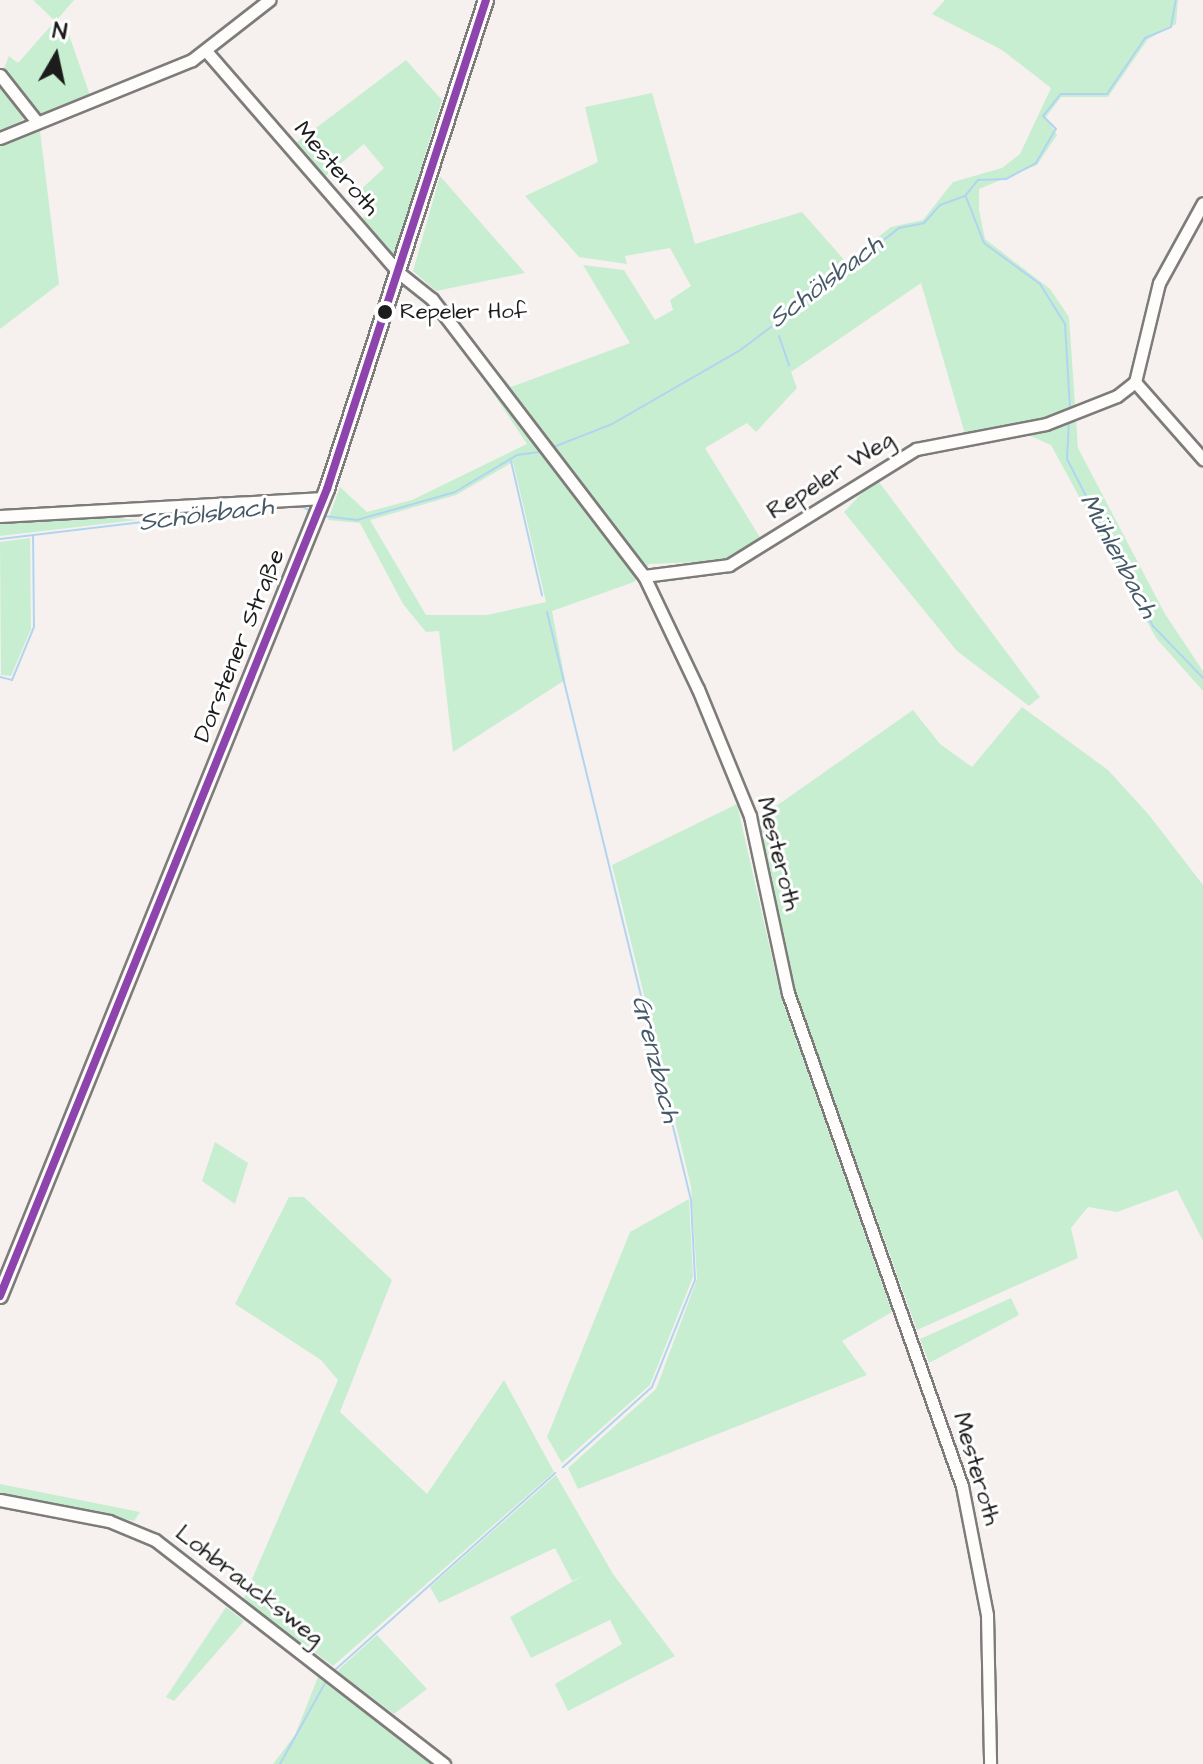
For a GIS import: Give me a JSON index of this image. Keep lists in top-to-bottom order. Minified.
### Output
{"streets":{"main road":["Dorstener Straße"],"street":["Mesteroth","Repeler Weg","Lohbraucksweg"]},"crossings":[["Mesteroth","Repeler Weg"],["Mesteroth","Dorstener Straße"]],"water":["Schölsbach","Mühlenbach","Grenzbach"],"places":["Repeler Hof"],"north":"top"}
